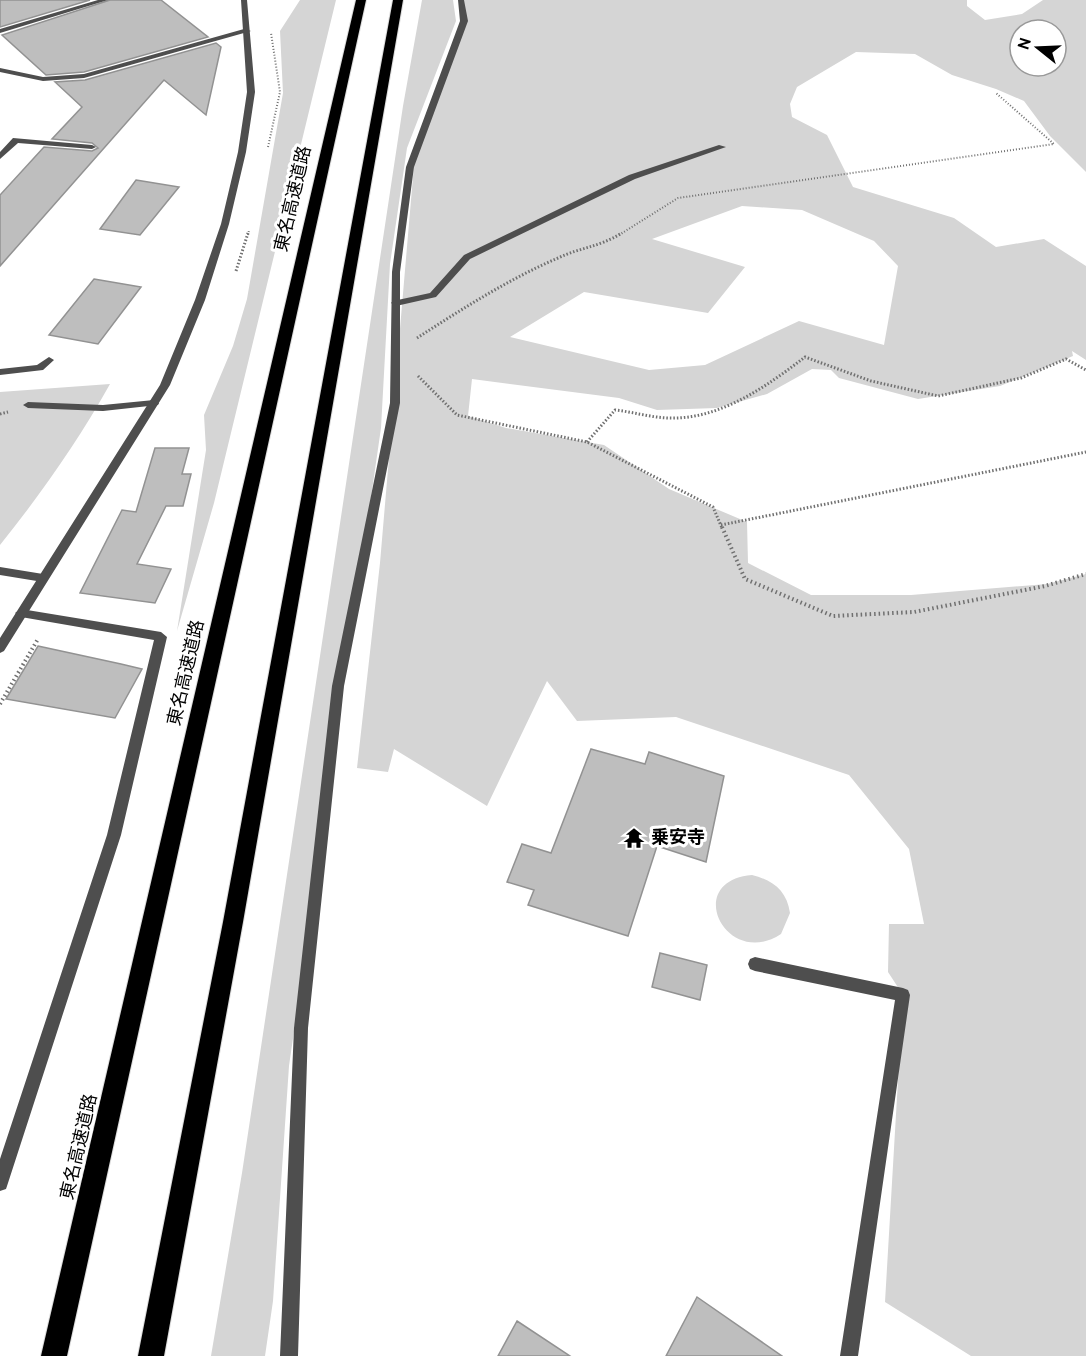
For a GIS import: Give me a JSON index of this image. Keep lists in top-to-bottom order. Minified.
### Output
{"streets":{"highway":["東名高速道路"]},"places":{"temple":["乗安寺"]},"north":"left"}
